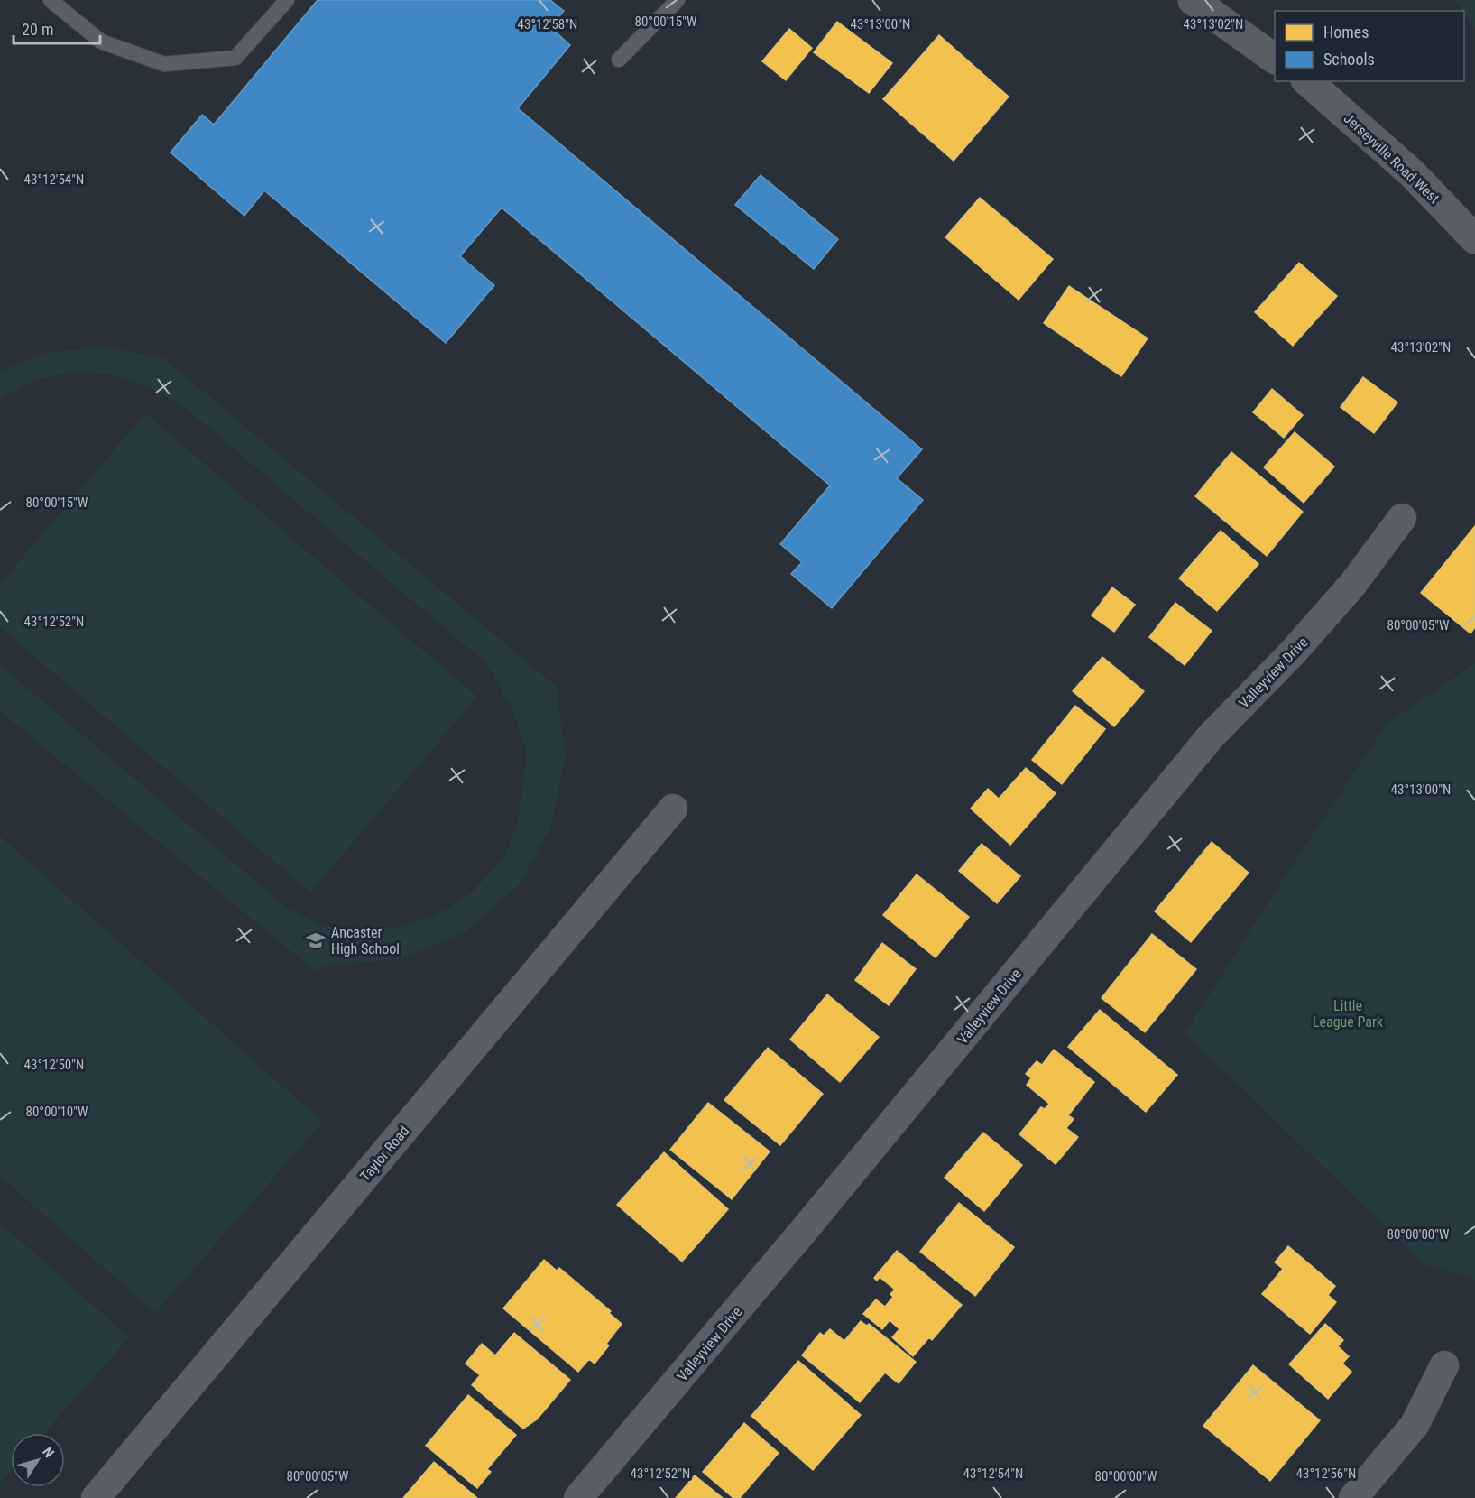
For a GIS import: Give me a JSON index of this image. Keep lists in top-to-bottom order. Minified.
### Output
{"streets":{"main road":["Jerseyville Road West"],"street":["Valleyview Drive","Taylor Road"]},"parks":["Little League Park"],"places":{"school or university":["Ancaster High School"]},"legend":["Homes","Schools"],"scale_bar":"20 m","north":"top right","coordinates":["80°00'15\"W","43°12'58\"N","43°13'00\"N","43°13'02\"N","43°12'54\"N","43°12'52\"N","80°00'05\"W","43°12'50\"N","80°00'10\"W","80°00'00\"W","43°12'56\"N"]}
